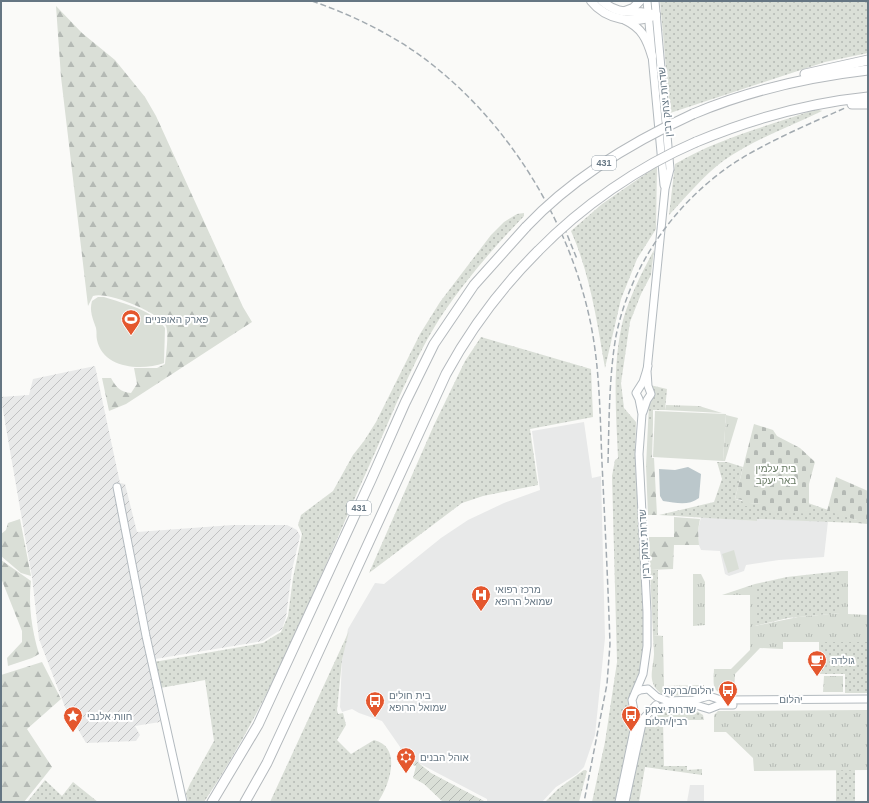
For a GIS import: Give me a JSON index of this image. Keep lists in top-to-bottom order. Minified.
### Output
{"streets":{"highway":["431"],"main road":["שדרות יצחק רבין","יהלום"]},"parks":["בית עלמין באר יעקב"],"places":{"sports":["פארק האופניים"],"hospital":["מרכז רפואי שמואל הרופא"],"cafe":["גולדה"],"bus stop":["יהלום/ברקת","בית חולים שמואל הרופא","שדרות יצחק רבין/יהלום"],"place":["חוות אלנבי"],"synagogue":["אוהל הבנים"]}}
